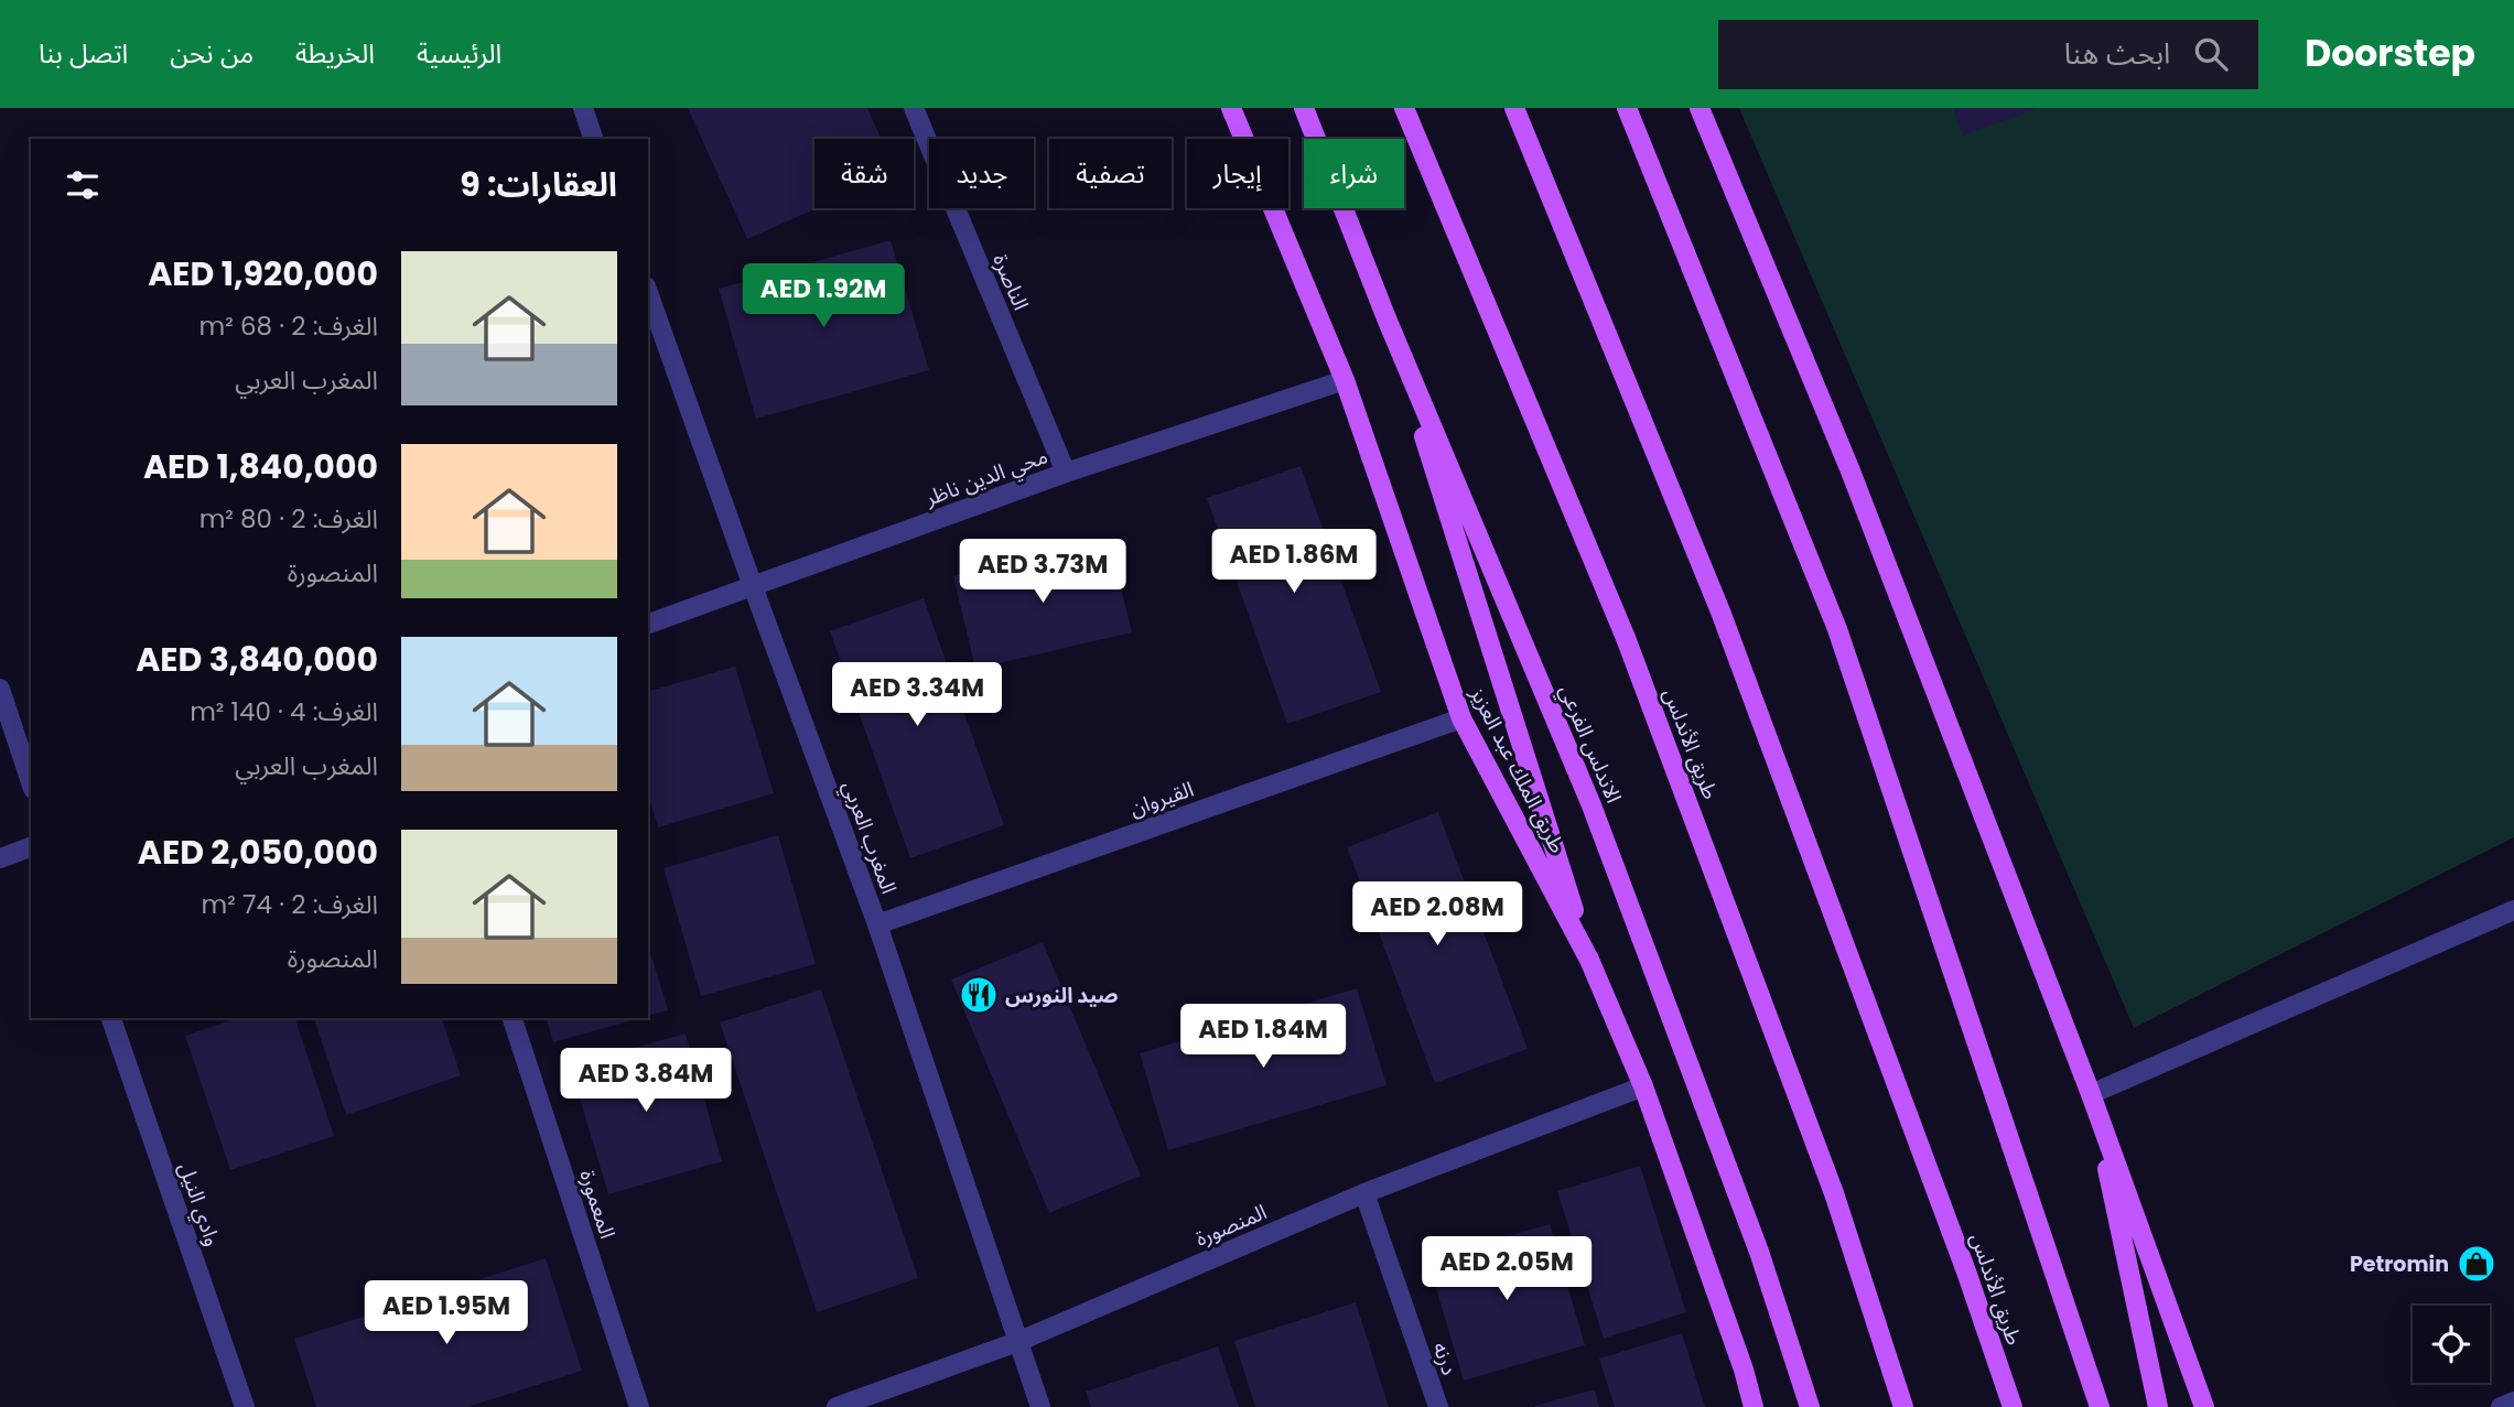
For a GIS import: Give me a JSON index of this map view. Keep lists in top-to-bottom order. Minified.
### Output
{"streets":{"main road":["الاندلس الفرعي","طريق الأندلس","طريق الملك عبد العزيز"],"street":["الناصرة","محي الدين ناظر","القيروان","المغرب العربي","وادي النيل","المعمورة","المنصورة","درنه"]},"crossings":[["الناصرة","محي الدين ناظر"],["محي الدين ناظر","طريق الملك عبد العزيز"],["محي الدين ناظر","المغرب العربي"],["طريق الملك عبد العزيز","القيروان"],["طريق الملك عبد العزيز","المنصورة"],["القيروان","المغرب العربي"],["المغرب العربي","المنصورة"],["المنصورة","درنه"]],"places":{"restaurant":["صيد النورس"],"shop":["Petromin"]},"page":{"header":"Doorstep","search":"ابحث هنا","nav":["الرئيسية","الخريطة","من نحن","اتصل بنا"],"chip":["شراء","إيجار","تصفية","جديد","شقة"],"heading":"العقارات: 9","list":[{"name":"AED 1,920,000","note":"الغرف: 2 · 68 m² · المغرب العربي"},{"name":"AED 1,840,000","note":"الغرف: 2 · 80 m² · المنصورة"},{"name":"AED 3,840,000","note":"الغرف: 4 · 140 m² · المغرب العربي"},{"name":"AED 2,050,000","note":"الغرف: 2 · 74 m² · المنصورة"}],"price":["AED 1.92M","AED 1.86M","AED 3.73M","AED 3.34M","AED 2.08M","AED 1.84M","AED 3.84M","AED 2.05M","AED 1.95M"]}}
